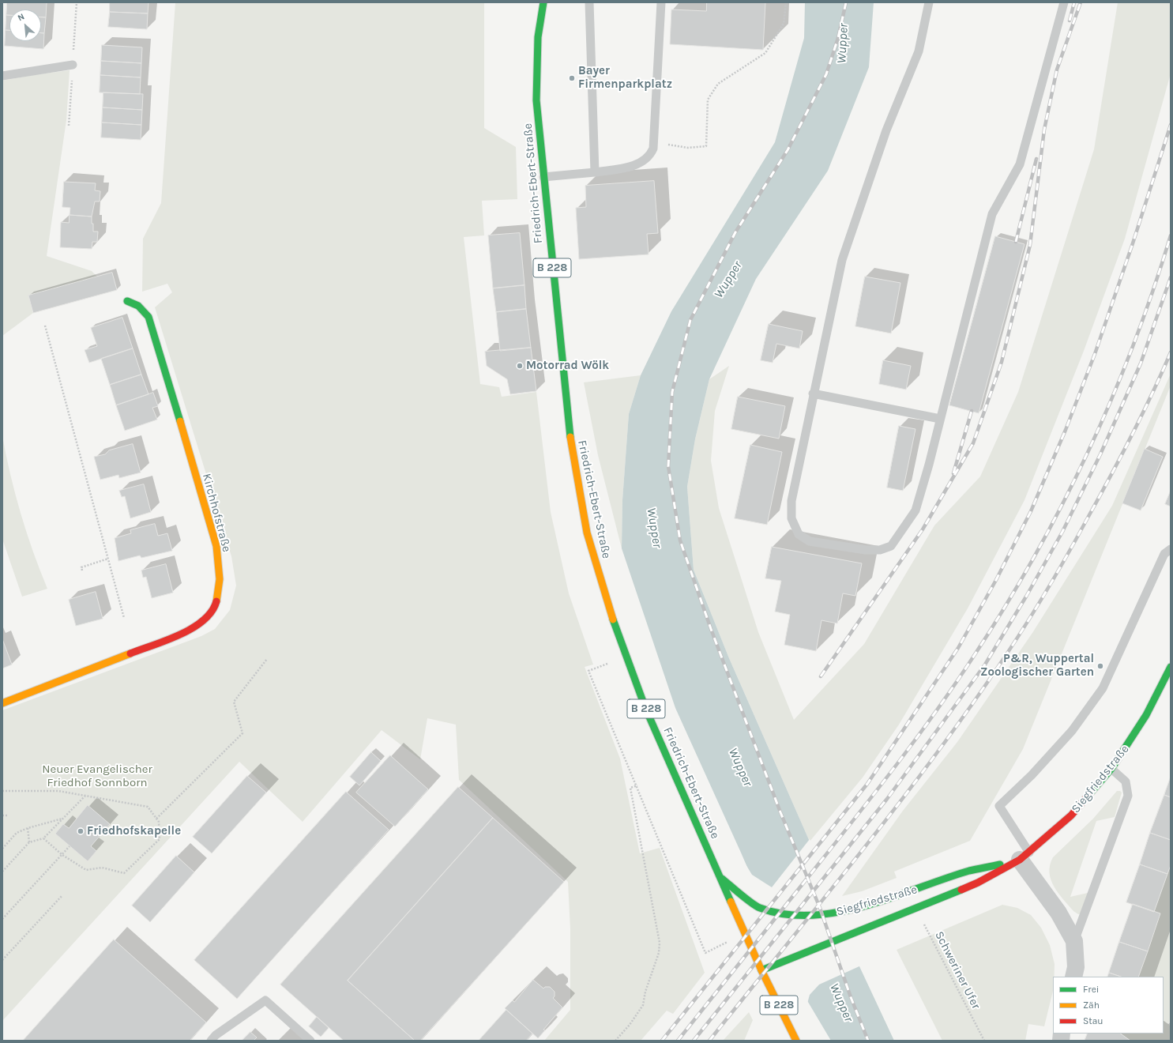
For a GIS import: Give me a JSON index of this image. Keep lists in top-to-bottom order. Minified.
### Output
{"streets":{"street":["Friedrich-Ebert-Straße","B 228","Kirchhofstraße","Siegfriedstraße"],"path":["Schweriner Ufer"]},"crossings":[["Friedrich-Ebert-Straße","B 228"],["Friedrich-Ebert-Straße","Siegfriedstraße"],["B 228","Siegfriedstraße"],["Siegfriedstraße","Schweriner Ufer"]],"water":["Wupper"],"parks":["Neuer Evangelischer Friedhof Sonnborn"],"places":["Bayer Firmenparkplatz","Motorrad Wölk","P&R, Wuppertal Zoologischer Garten","Friedhofskapelle"],"legend":["Frei","Zäh","Stau"],"north":"top left"}
